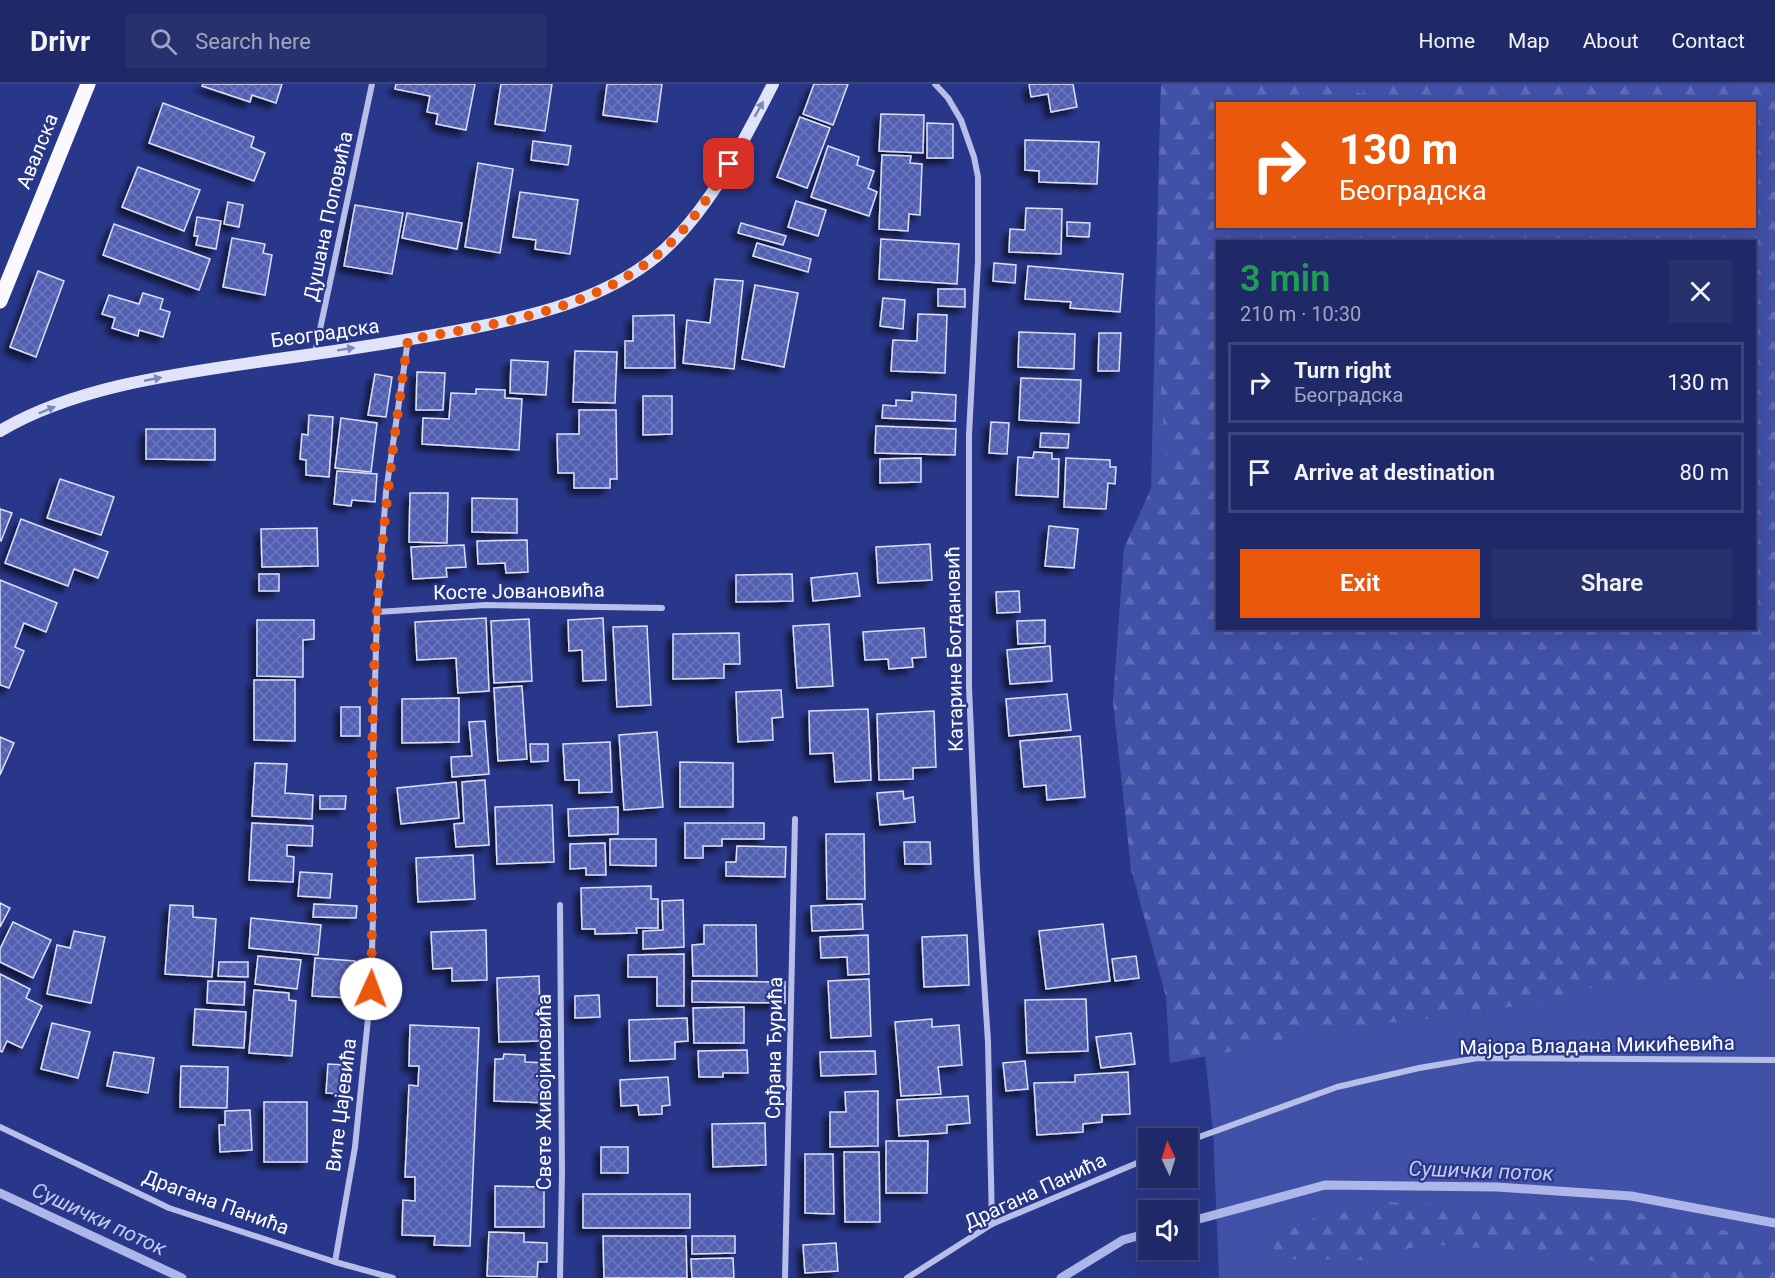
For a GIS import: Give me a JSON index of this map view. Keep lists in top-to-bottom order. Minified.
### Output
{"streets":{"main road":["Авалска"],"street":["Душана Поповића","Београдска","Косте Јовановића","Катарине Богдановић","Мајора Владана Микићевића","Срђана Ђурића","Свете Живојиновића","Вите Џајевића","Драгана Панића"]},"crossings":[["Душана Поповића","Београдска"],["Београдска","Вите Џајевића"],["Косте Јовановића","Вите Џајевића"],["Катарине Богдановић","Драгана Панића"],["Вите Џајевића","Драгана Панића"]],"one_way":["Београдска"],"water":["Сушички поток"],"north":"top","page":{"header":"Drivr","search":"Search here","nav":["Home","Map","About","Contact"],"turn":["130 m","Београдска"],"heading":["3 min","210 m · 10:30"],"list":[{"name":"Turn right","note":"Београдска","value":"130 m"},{"name":"Arrive at destination","value":"80 m"}],"buttons":["Exit","Share"]}}
